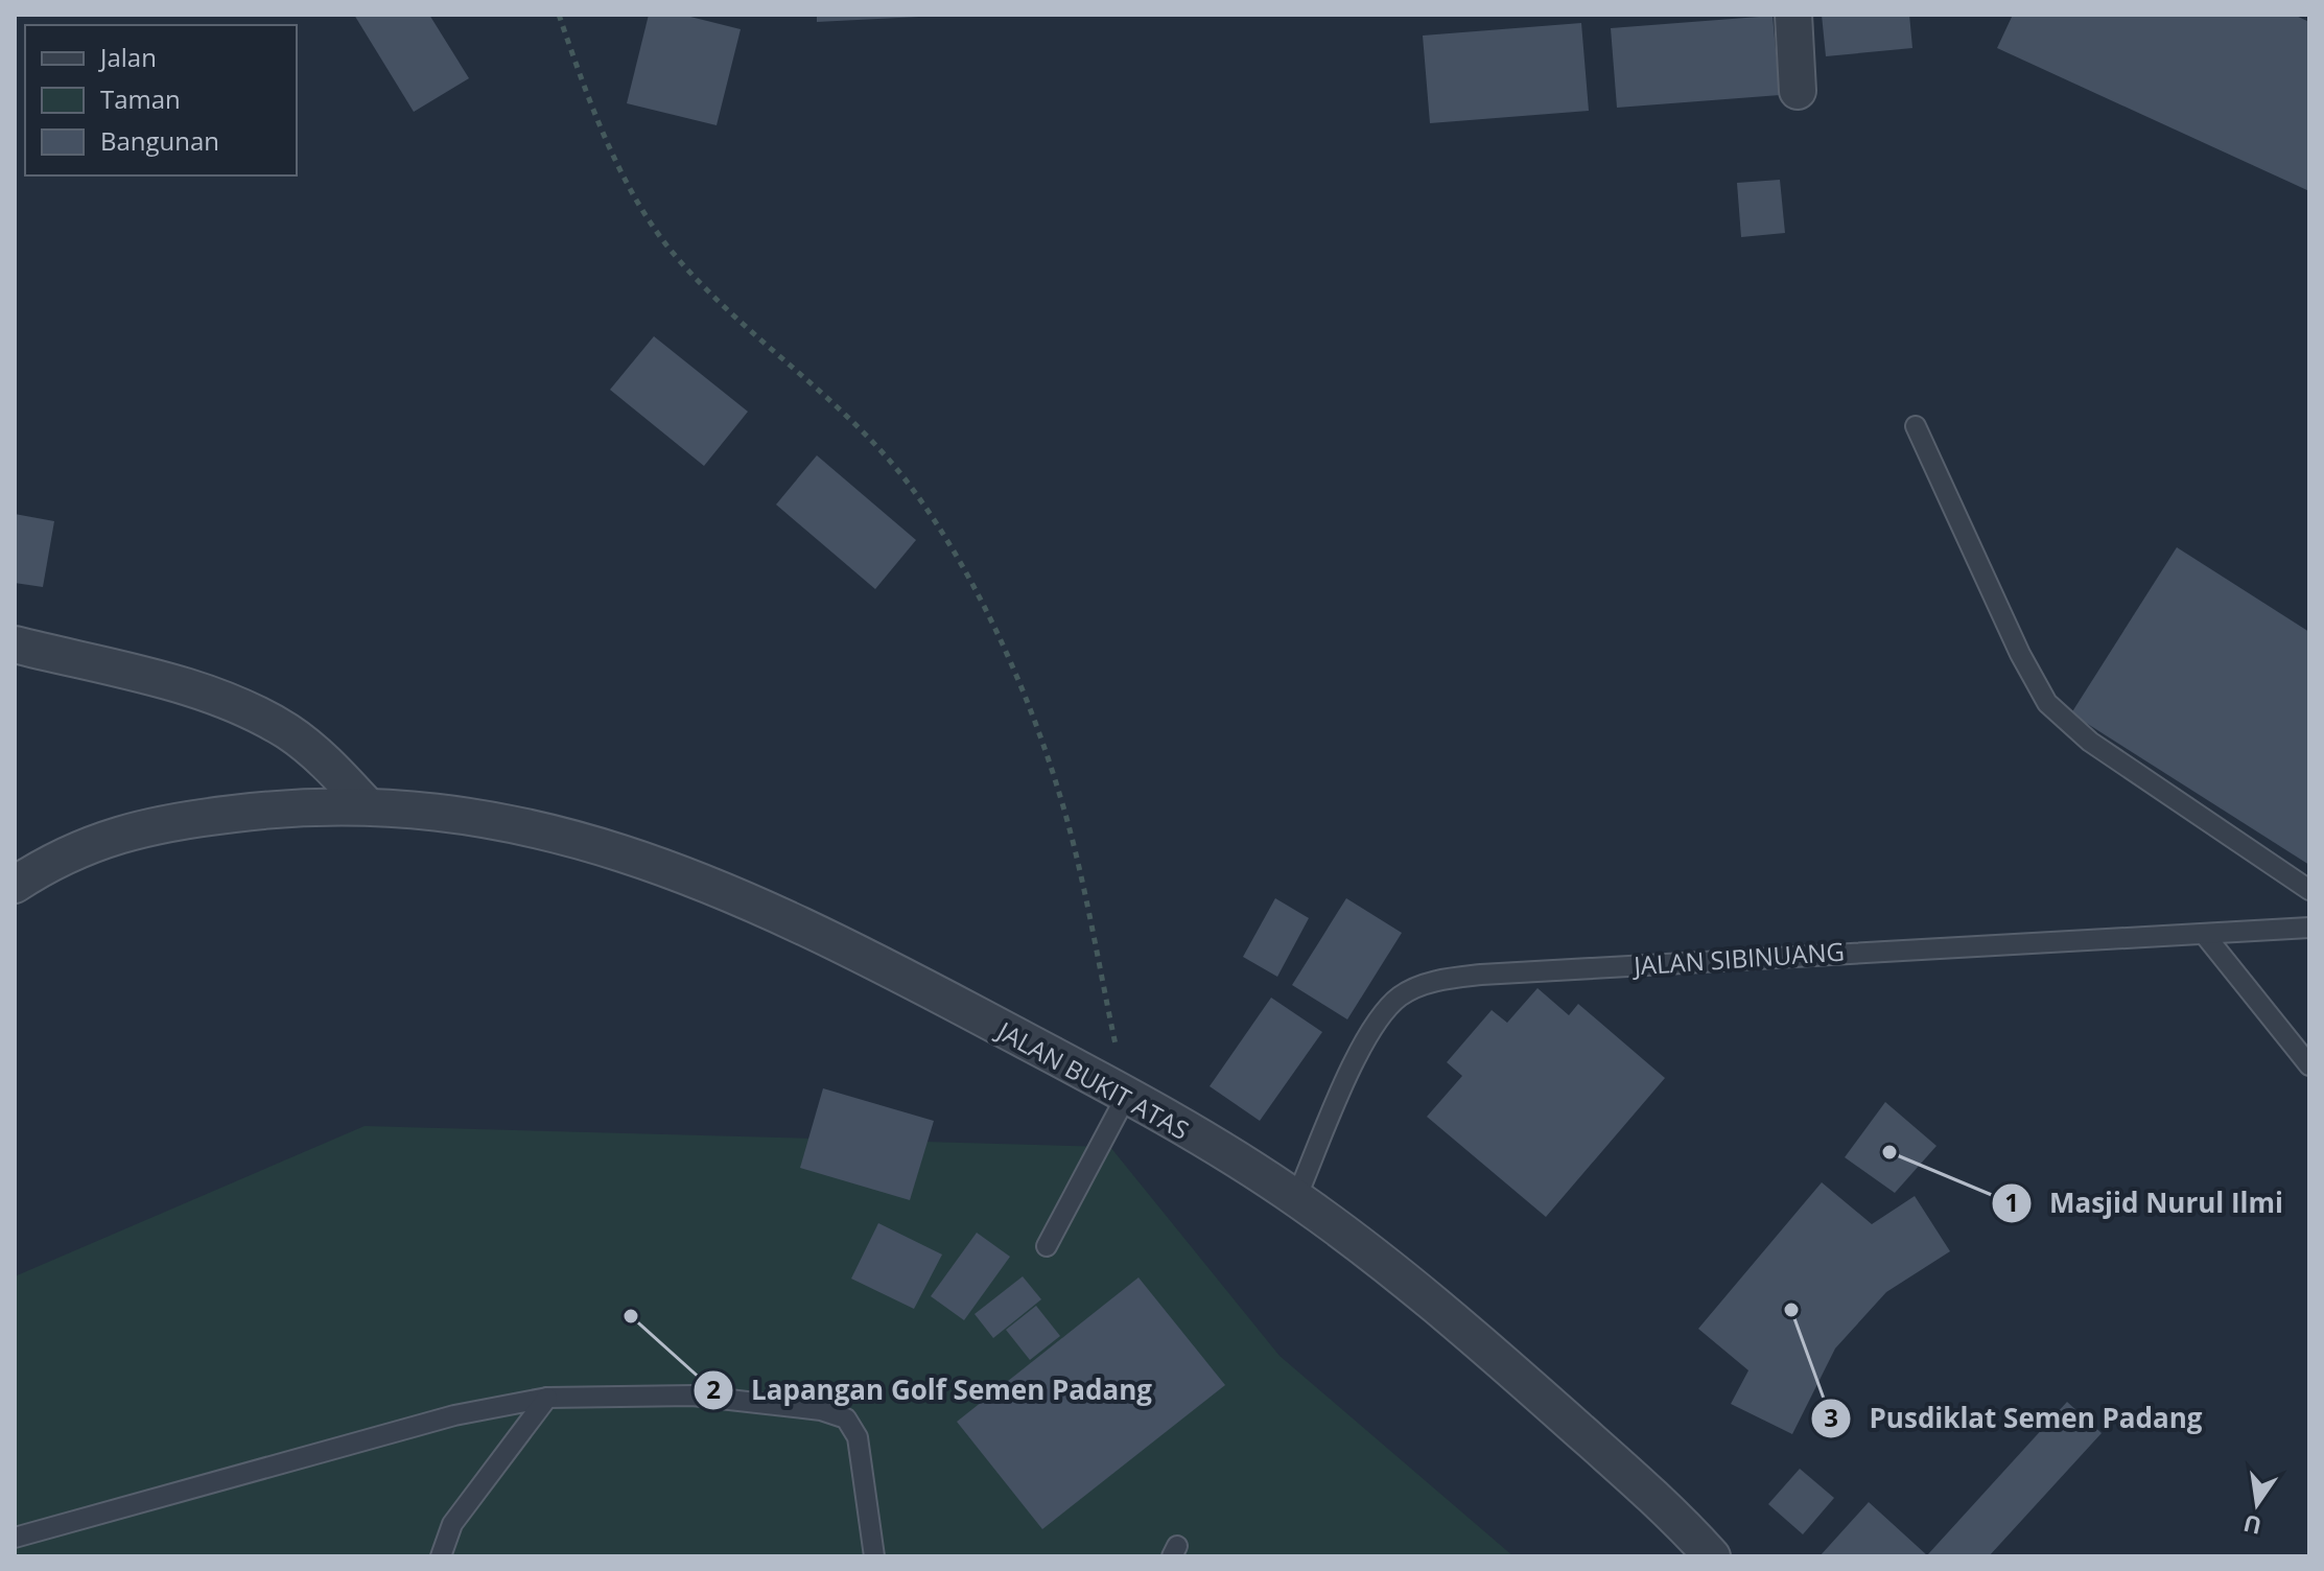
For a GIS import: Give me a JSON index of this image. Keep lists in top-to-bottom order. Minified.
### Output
{"streets":{"street":["JALAN BUKIT ATAS"],"lane":["JALAN SIBINUANG"]},"crossings":[["JALAN SIBINUANG","JALAN BUKIT ATAS"]],"places":["Masjid Nurul Ilmi","Pusdiklat Semen Padang","Lapangan Golf Semen Padang"],"legend":["Jalan","Taman","Bangunan"],"north":"bottom"}
